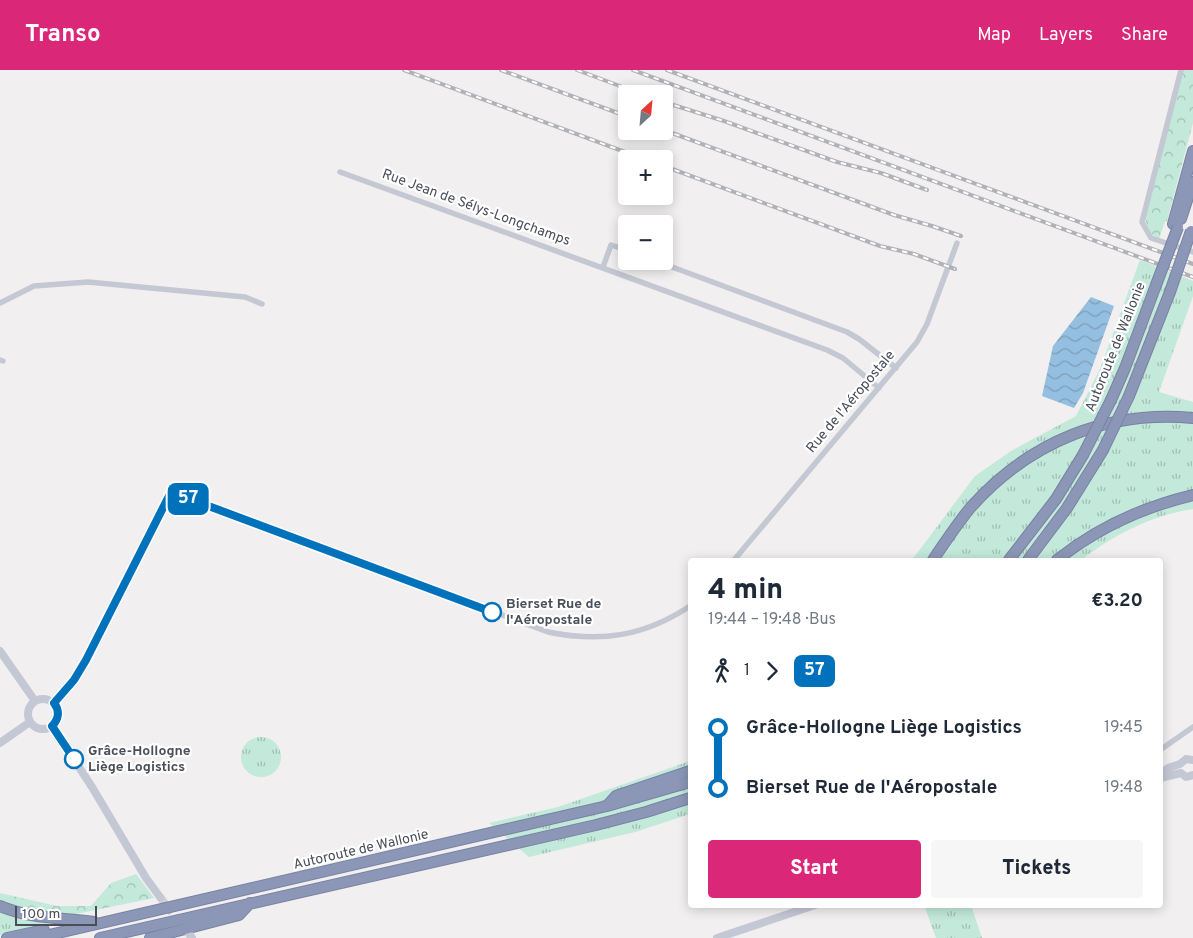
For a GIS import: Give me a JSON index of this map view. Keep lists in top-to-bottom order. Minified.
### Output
{"streets":{"highway":["Autoroute de Wallonie"],"street":["Rue Jean de Sélys-Longchamps","Rue de l'Aéropostale"]},"crossings":[["Rue Jean de Sélys-Longchamps","Rue de l'Aéropostale"]],"places":["Bierset Rue de l'Aéropostale","Grâce-Hollogne Liège Logistics"],"lines":["bus line 57"],"scale_bar":"100 m","north":"top right","page":{"header":"Transo","nav":["Map","Layers","Share"],"on_map":"57","map_buttons":["+","−"],"heading":["4 min","19:44 – 19:48 · Bus","€3.20"],"legs":["1","57"],"list":[{"name":"Grâce-Hollogne Liège Logistics","value":"19:45"},{"name":"Bierset Rue de l'Aéropostale","value":"19:48"}],"buttons":["Start","Tickets"],"scale":"100 m"}}
